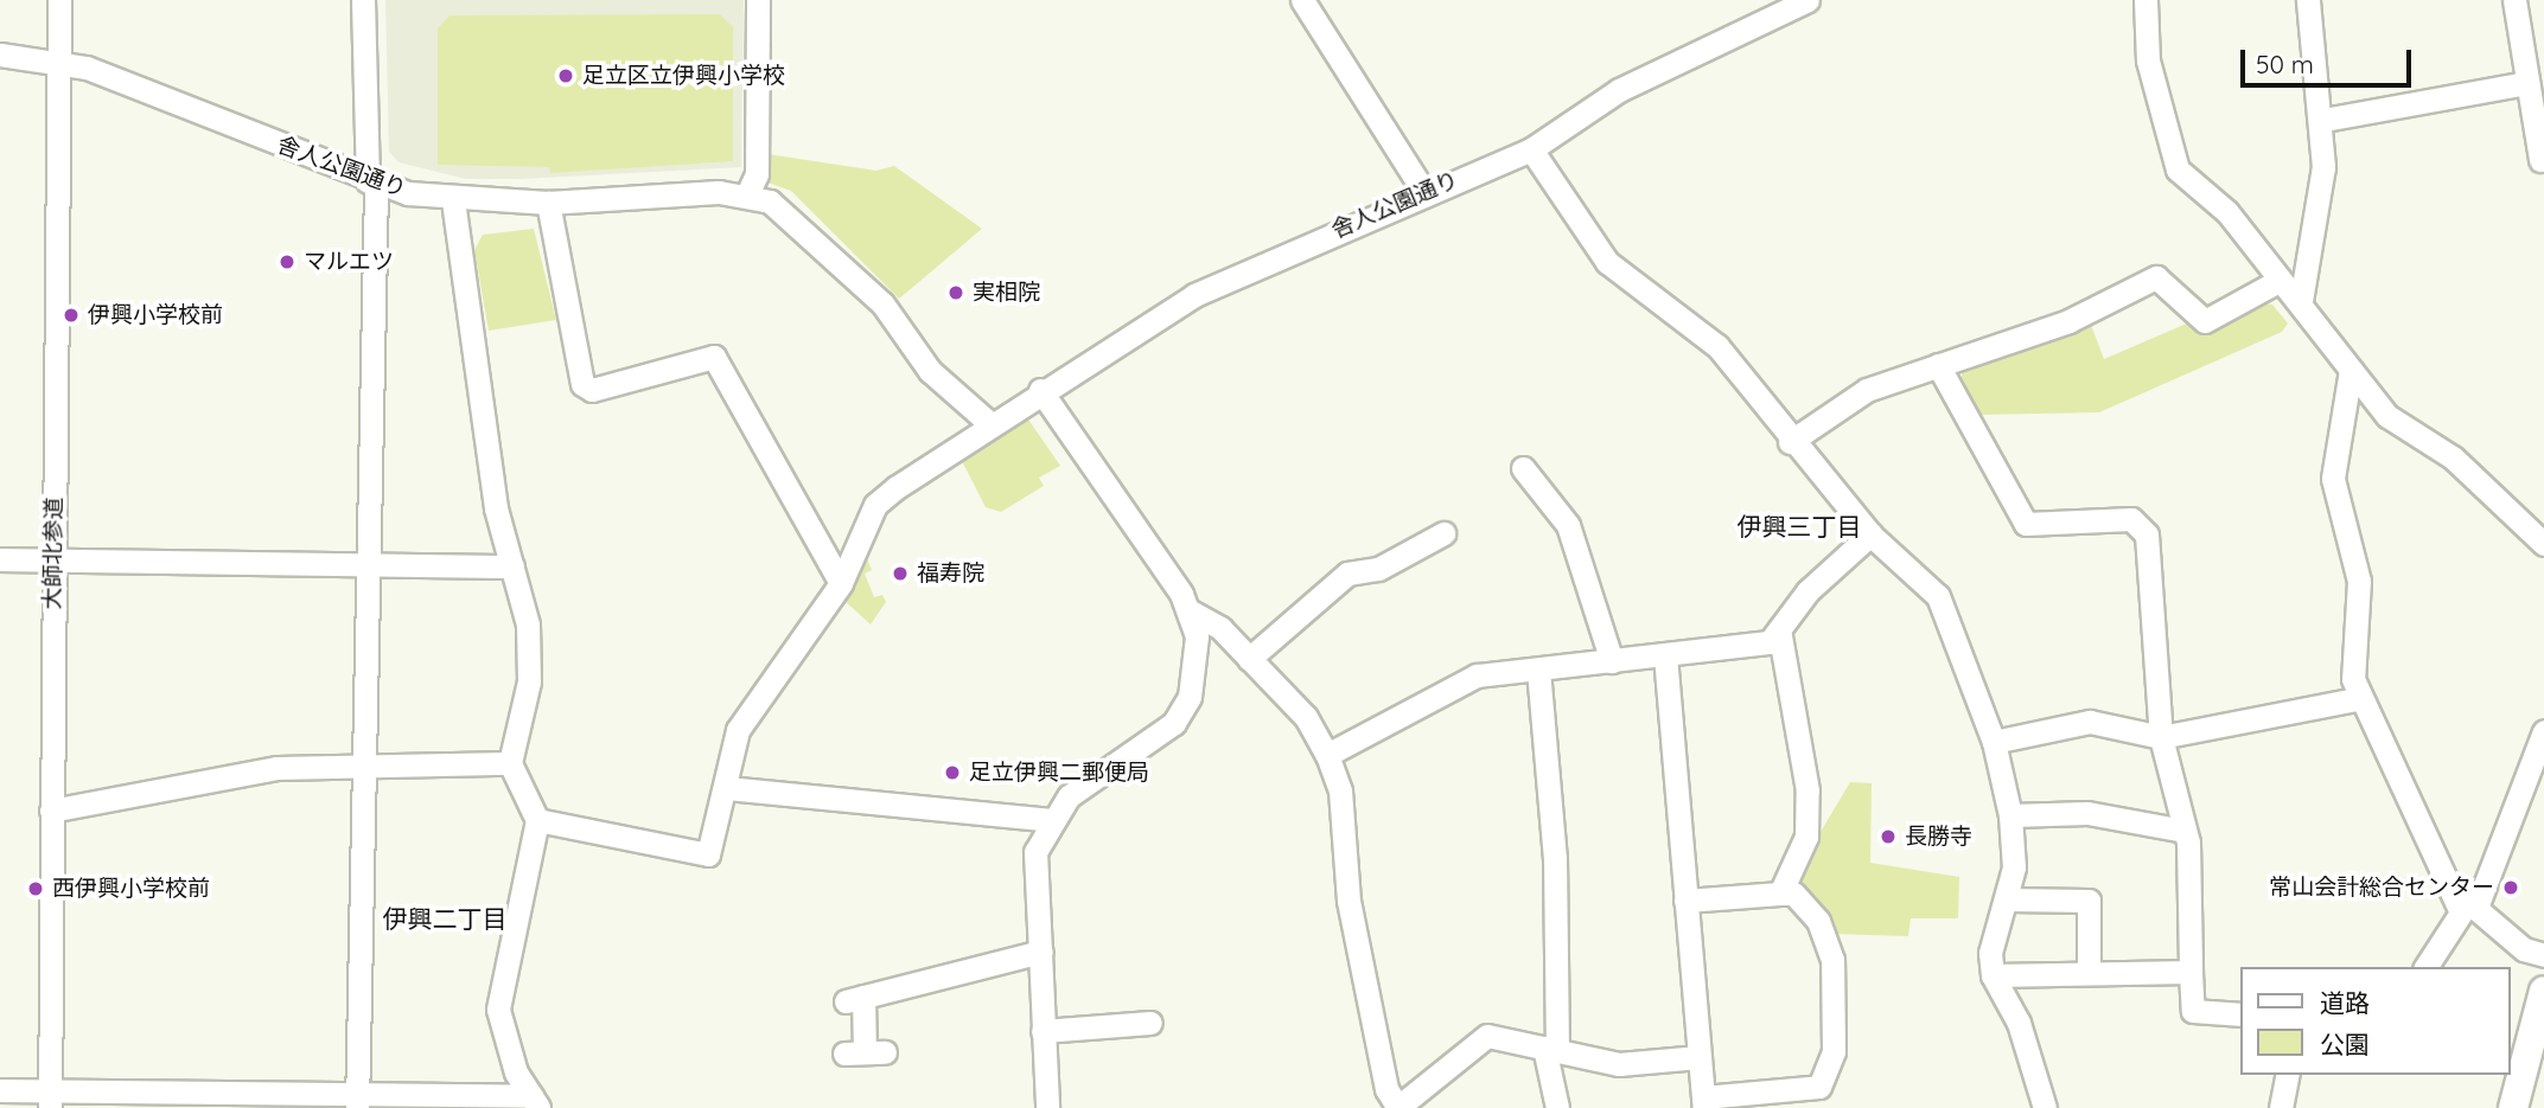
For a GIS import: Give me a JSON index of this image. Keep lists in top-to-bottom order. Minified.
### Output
{"streets":{"street":["舎人公園通り","大師北参道"]},"crossings":[["舎人公園通り","大師北参道"]],"districts":["伊興三丁目","伊興二丁目"],"places":["足立区立伊興小学校","マルエツ","実相院","伊興小学校前","福寿院","足立伊興二郵便局","長勝寺","常山会計総合センター","西伊興小学校前"],"legend":["道路","公園"],"scale_bar":"50 m"}
